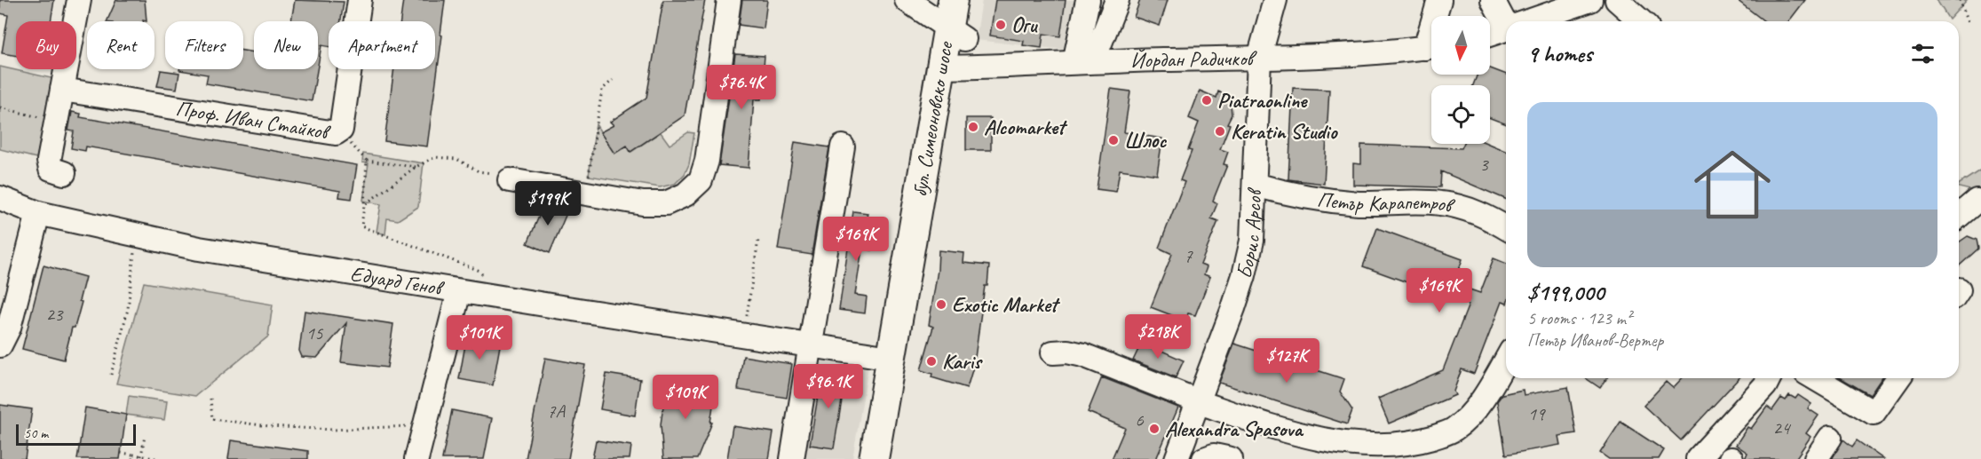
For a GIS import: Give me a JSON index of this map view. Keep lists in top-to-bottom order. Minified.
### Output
{"streets":{"main road":["бул. Симеоновско шосе"],"street":["Йордан Радичков","Проф. Иван Стайков","Петър Карапетров","Борис Арсов","Едуард Генов"]},"crossings":[["Йордан Радичков","бул. Симеоновско шосе"],["Йордан Радичков","Борис Арсов"],["бул. Симеоновско шосе","Едуард Генов"],["Петър Карапетров","Борис Арсов"]],"places":["Оги","Piatraonline","Alcomarket","Keratin Studio","Шлос","Exotic Market","Karis","Alexandra Spasova"],"house_numbers":["3","7","23","15","7А","19","6","24"],"scale_bar":"50 m","north":"bottom","page":{"chip":["Buy","Rent","Filters","New","Apartment"],"heading":"9 homes","price":["$76.4K","$199K","$169K","$169K","$218K","$101K","$127K","$96.1K","$109K"],"list":[{"name":"$199,000","note":"5 rooms · 123 m² · Петър Иванов-Вертер"}],"scale":"50 m"}}
